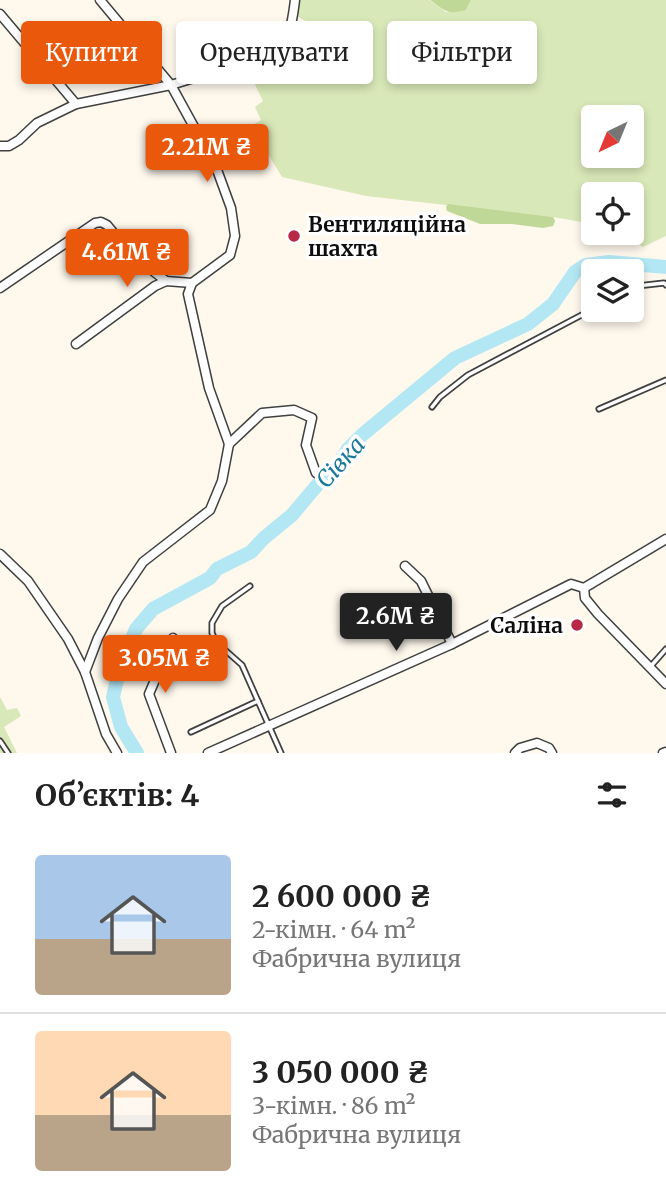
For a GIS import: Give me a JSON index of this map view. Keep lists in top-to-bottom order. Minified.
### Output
{"water":["Сівка"],"places":["Вентиляційна шахта","Саліна"],"north":"bottom left","page":{"chip":["Купити","Орендувати","Фільтри"],"price":["2.21M ₴","4.61M ₴","2.6M ₴","3.05M ₴"],"heading":"Об’єктів: 4","list":[{"name":"2 600 000 ₴","note":"2-кімн. · 64 m² · Фабрична вулиця"},{"name":"3 050 000 ₴","note":"3-кімн. · 86 m² · Фабрична вулиця"}]}}
